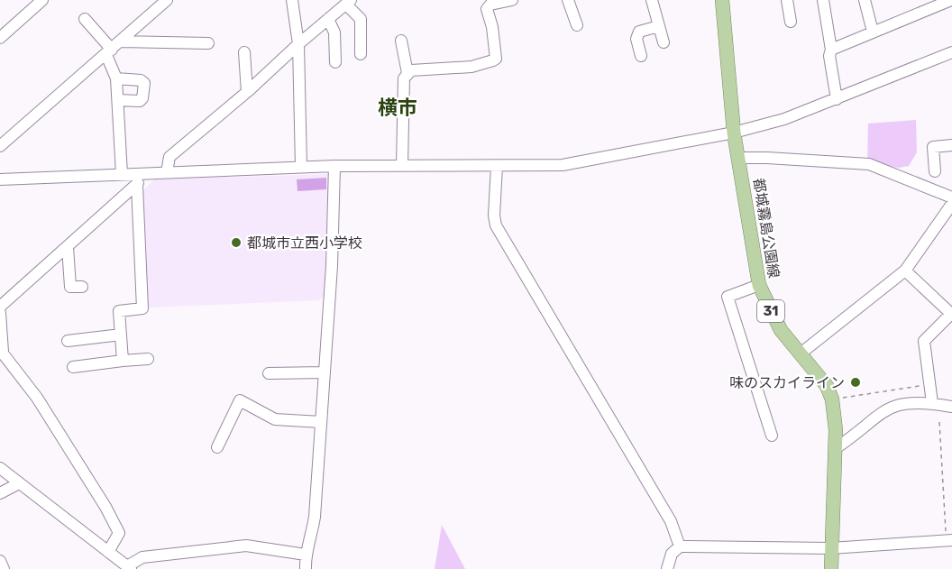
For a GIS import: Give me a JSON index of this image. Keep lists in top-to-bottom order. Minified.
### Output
{"streets":{"main road":["都城霧島公園線","31"]},"districts":["横市"],"places":["都城市立西小学校","味のスカイライン"]}
